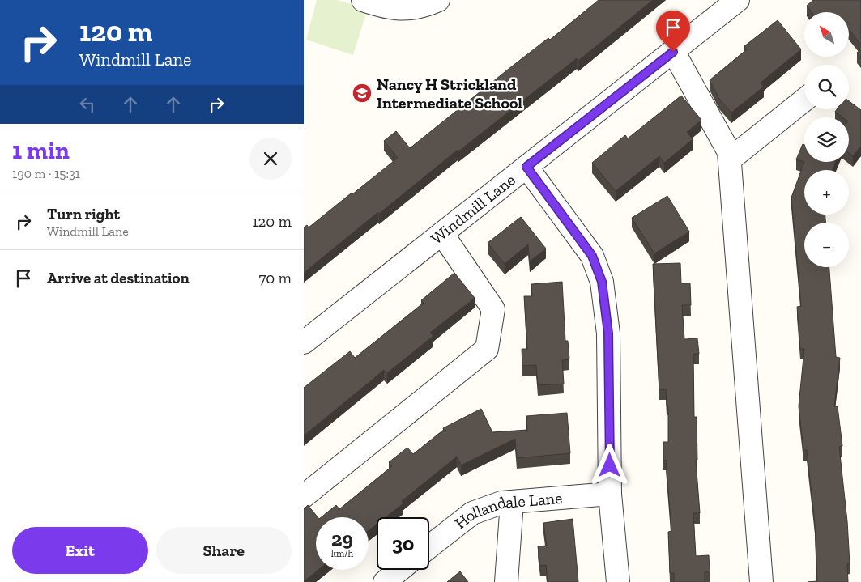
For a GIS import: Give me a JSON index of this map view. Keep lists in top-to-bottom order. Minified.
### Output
{"streets":{"street":["Windmill Lane","Hollandale Lane"]},"places":{"school or university":["Nancy H Strickland Intermediate School"]},"north":"top left","page":{"turn":["120 m","Windmill Lane"],"map_buttons":["+","−"],"heading":["1 min","190 m · 15:31"],"list":[{"name":"Turn right","note":"Windmill Lane","value":"120 m"},{"name":"Arrive at destination","value":"70 m"}],"speed":"29 km/h","limit":"30","buttons":["Exit","Share"]}}
